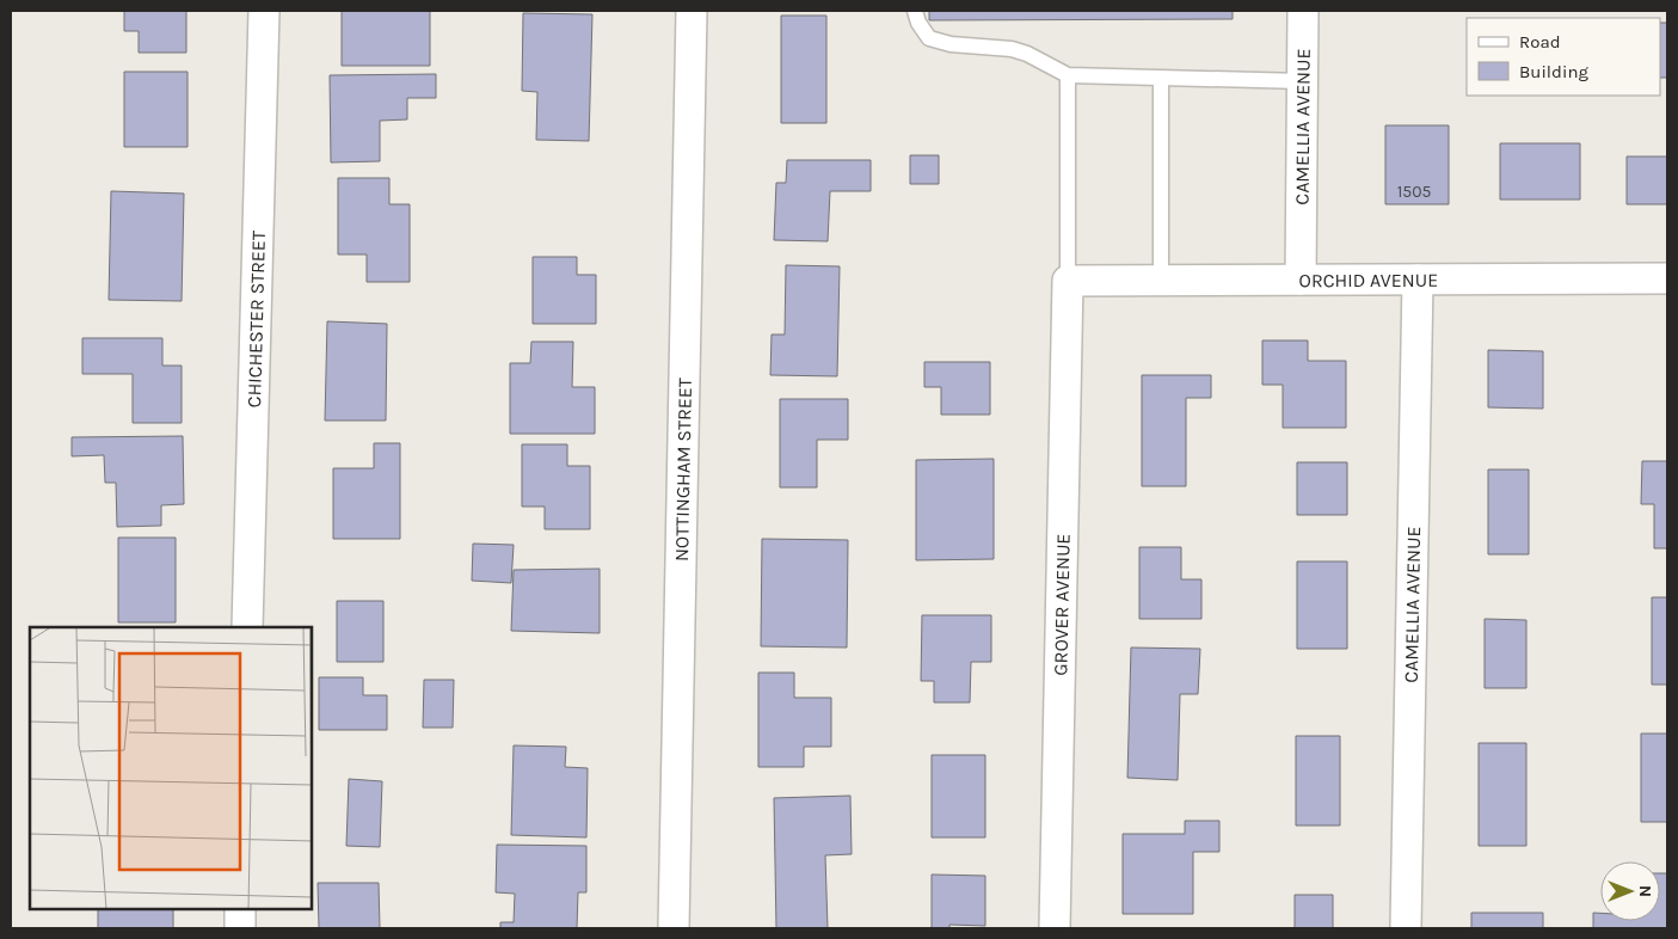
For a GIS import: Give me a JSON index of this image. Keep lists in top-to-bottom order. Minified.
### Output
{"streets":{"street":["CAMELLIA AVENUE","ORCHID AVENUE","CHICHESTER STREET","NOTTINGHAM STREET","GROVER AVENUE"]},"crossings":[["CAMELLIA AVENUE","ORCHID AVENUE"],["ORCHID AVENUE","GROVER AVENUE"]],"house_numbers":["1505"],"legend":["Road","Building"],"north":"right"}
